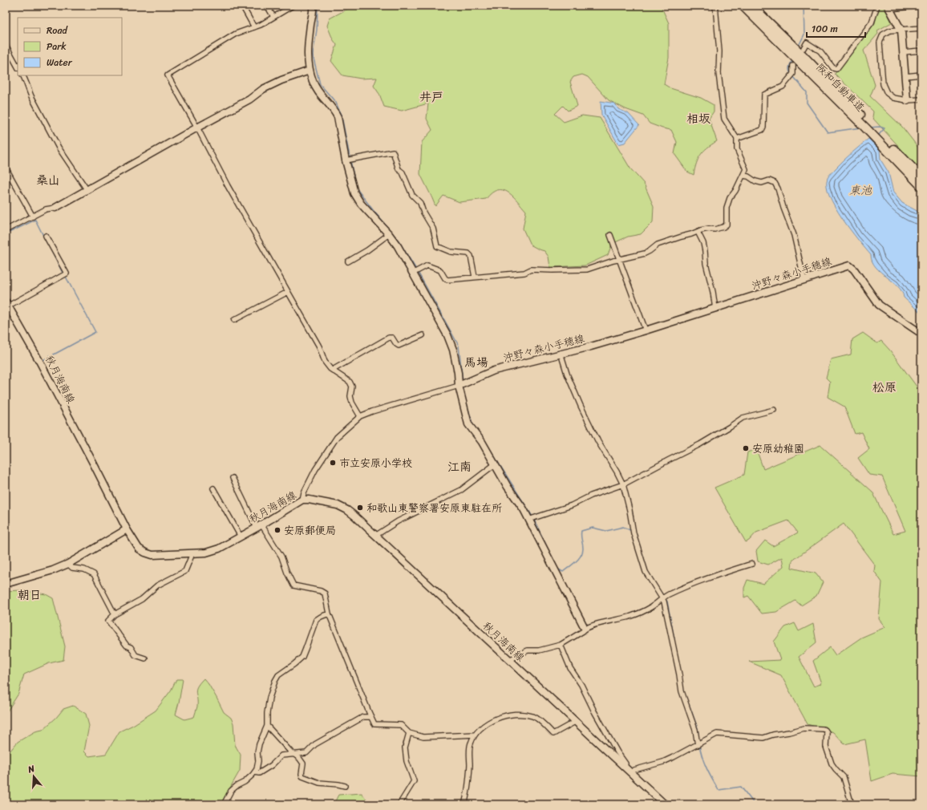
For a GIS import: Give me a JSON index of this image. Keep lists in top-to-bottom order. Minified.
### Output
{"streets":{"highway":["阪和自動車道"],"main road":["沖野々森小手穂線","秋月海南線"]},"districts":["井戸","相坂","桑山","馬場","松原","江南","朝日"],"water":["東池"],"places":["安原幼稚園","市立安原小学校","和歌山東警察署安原東駐在所","安原郵便局"],"legend":["Road","Park","Water"],"scale_bar":"100 m","north":"top"}
